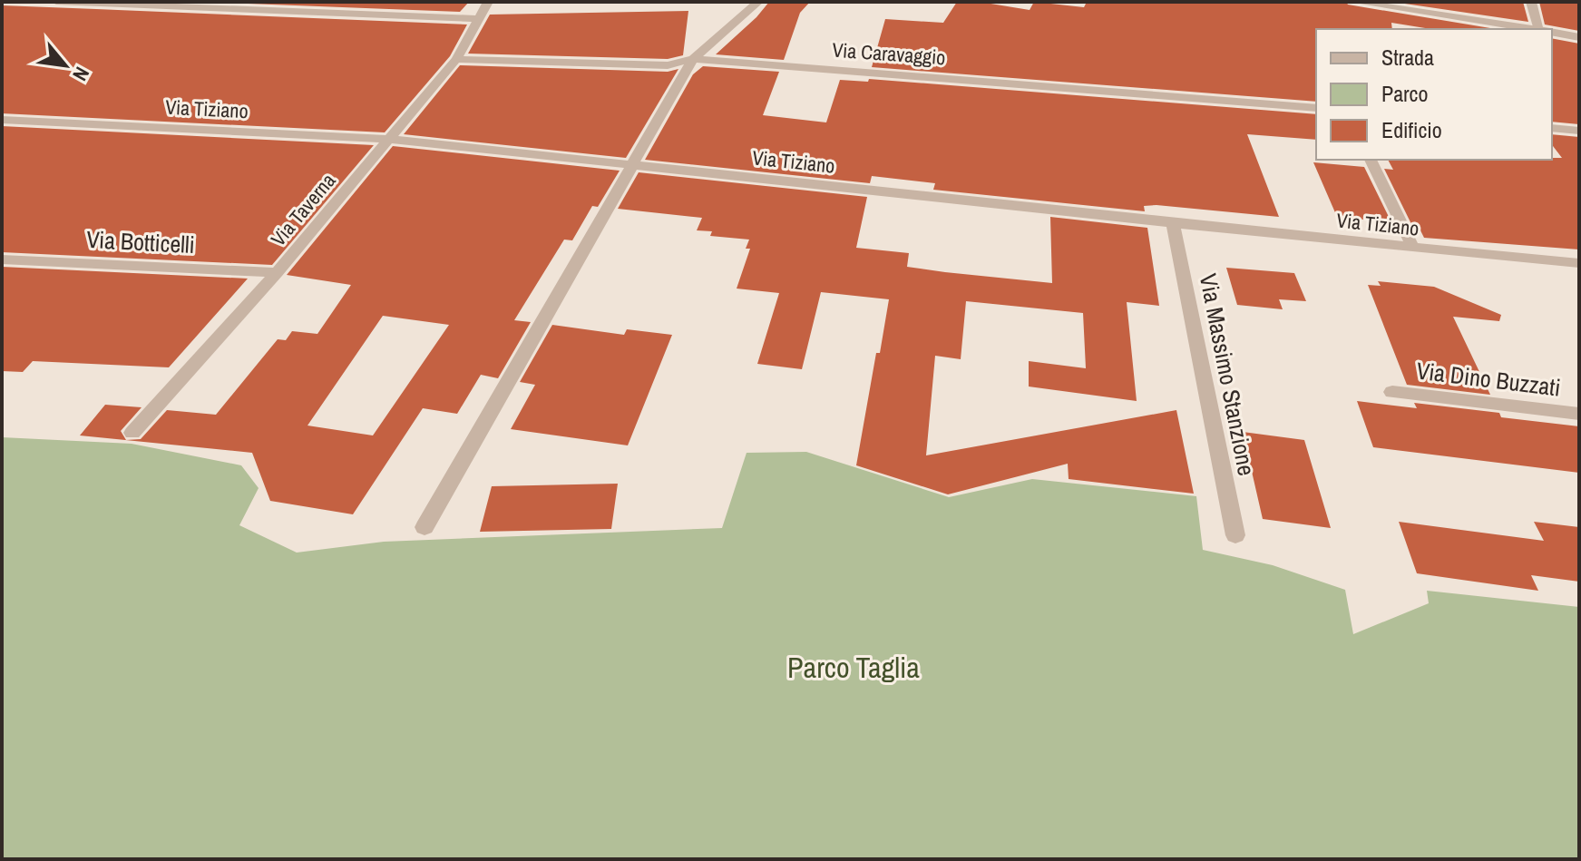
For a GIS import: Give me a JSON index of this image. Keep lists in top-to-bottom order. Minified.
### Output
{"streets":{"street":["Via Caravaggio","Via Tiziano","Via Taverna","Via Botticelli","Via Massimo Stanzione","Via Dino Buzzati"]},"crossings":[["Via Caravaggio","Via Taverna"],["Via Tiziano","Via Taverna"],["Via Tiziano","Via Massimo Stanzione"],["Via Taverna","Via Botticelli"]],"parks":["Parco Taglia"],"legend":["Strada","Parco","Edificio"],"north":"bottom right"}
